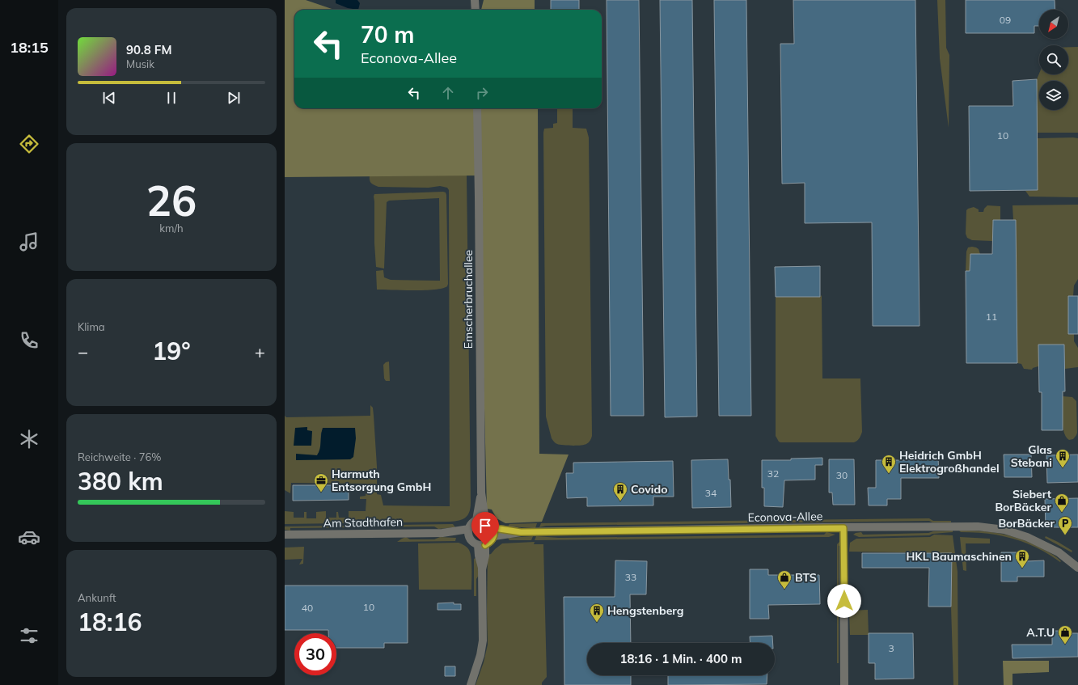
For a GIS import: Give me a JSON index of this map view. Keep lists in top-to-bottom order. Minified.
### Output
{"streets":{"street":["Emscherbruchallee","Econova-Allee","Am Stadthafen"]},"crossings":[["Emscherbruchallee","Econova-Allee"],["Emscherbruchallee","Am Stadthafen"],["Econova-Allee","Am Stadthafen"]],"places":{"building":["Glas Stebani","Heidrich GmbH Elektrogroßhandel","Covido","HKL Baumaschinen","Hengstenberg"],"office":["Harmuth Entsorgung GmbH"],"shop":["Siebert BorBäcker","BTS","A.T.U"],"parking":["BorBäcker"]},"house_numbers":["09","10","11","32","30","34","33","10","40","3"],"north":"bottom left","page":{"tabs":"18:15","turn":["70 m","Econova-Allee"],"song":["90.8 FM","Musik"],"tile":[["26","km/h"],"Klima",["Reichweite · 76%","380 km"],["Ankunft","18:16"]],"heat":["−","19°","+"],"limit":"30","trip":"18:16 · 1 Min. · 400 m"}}
